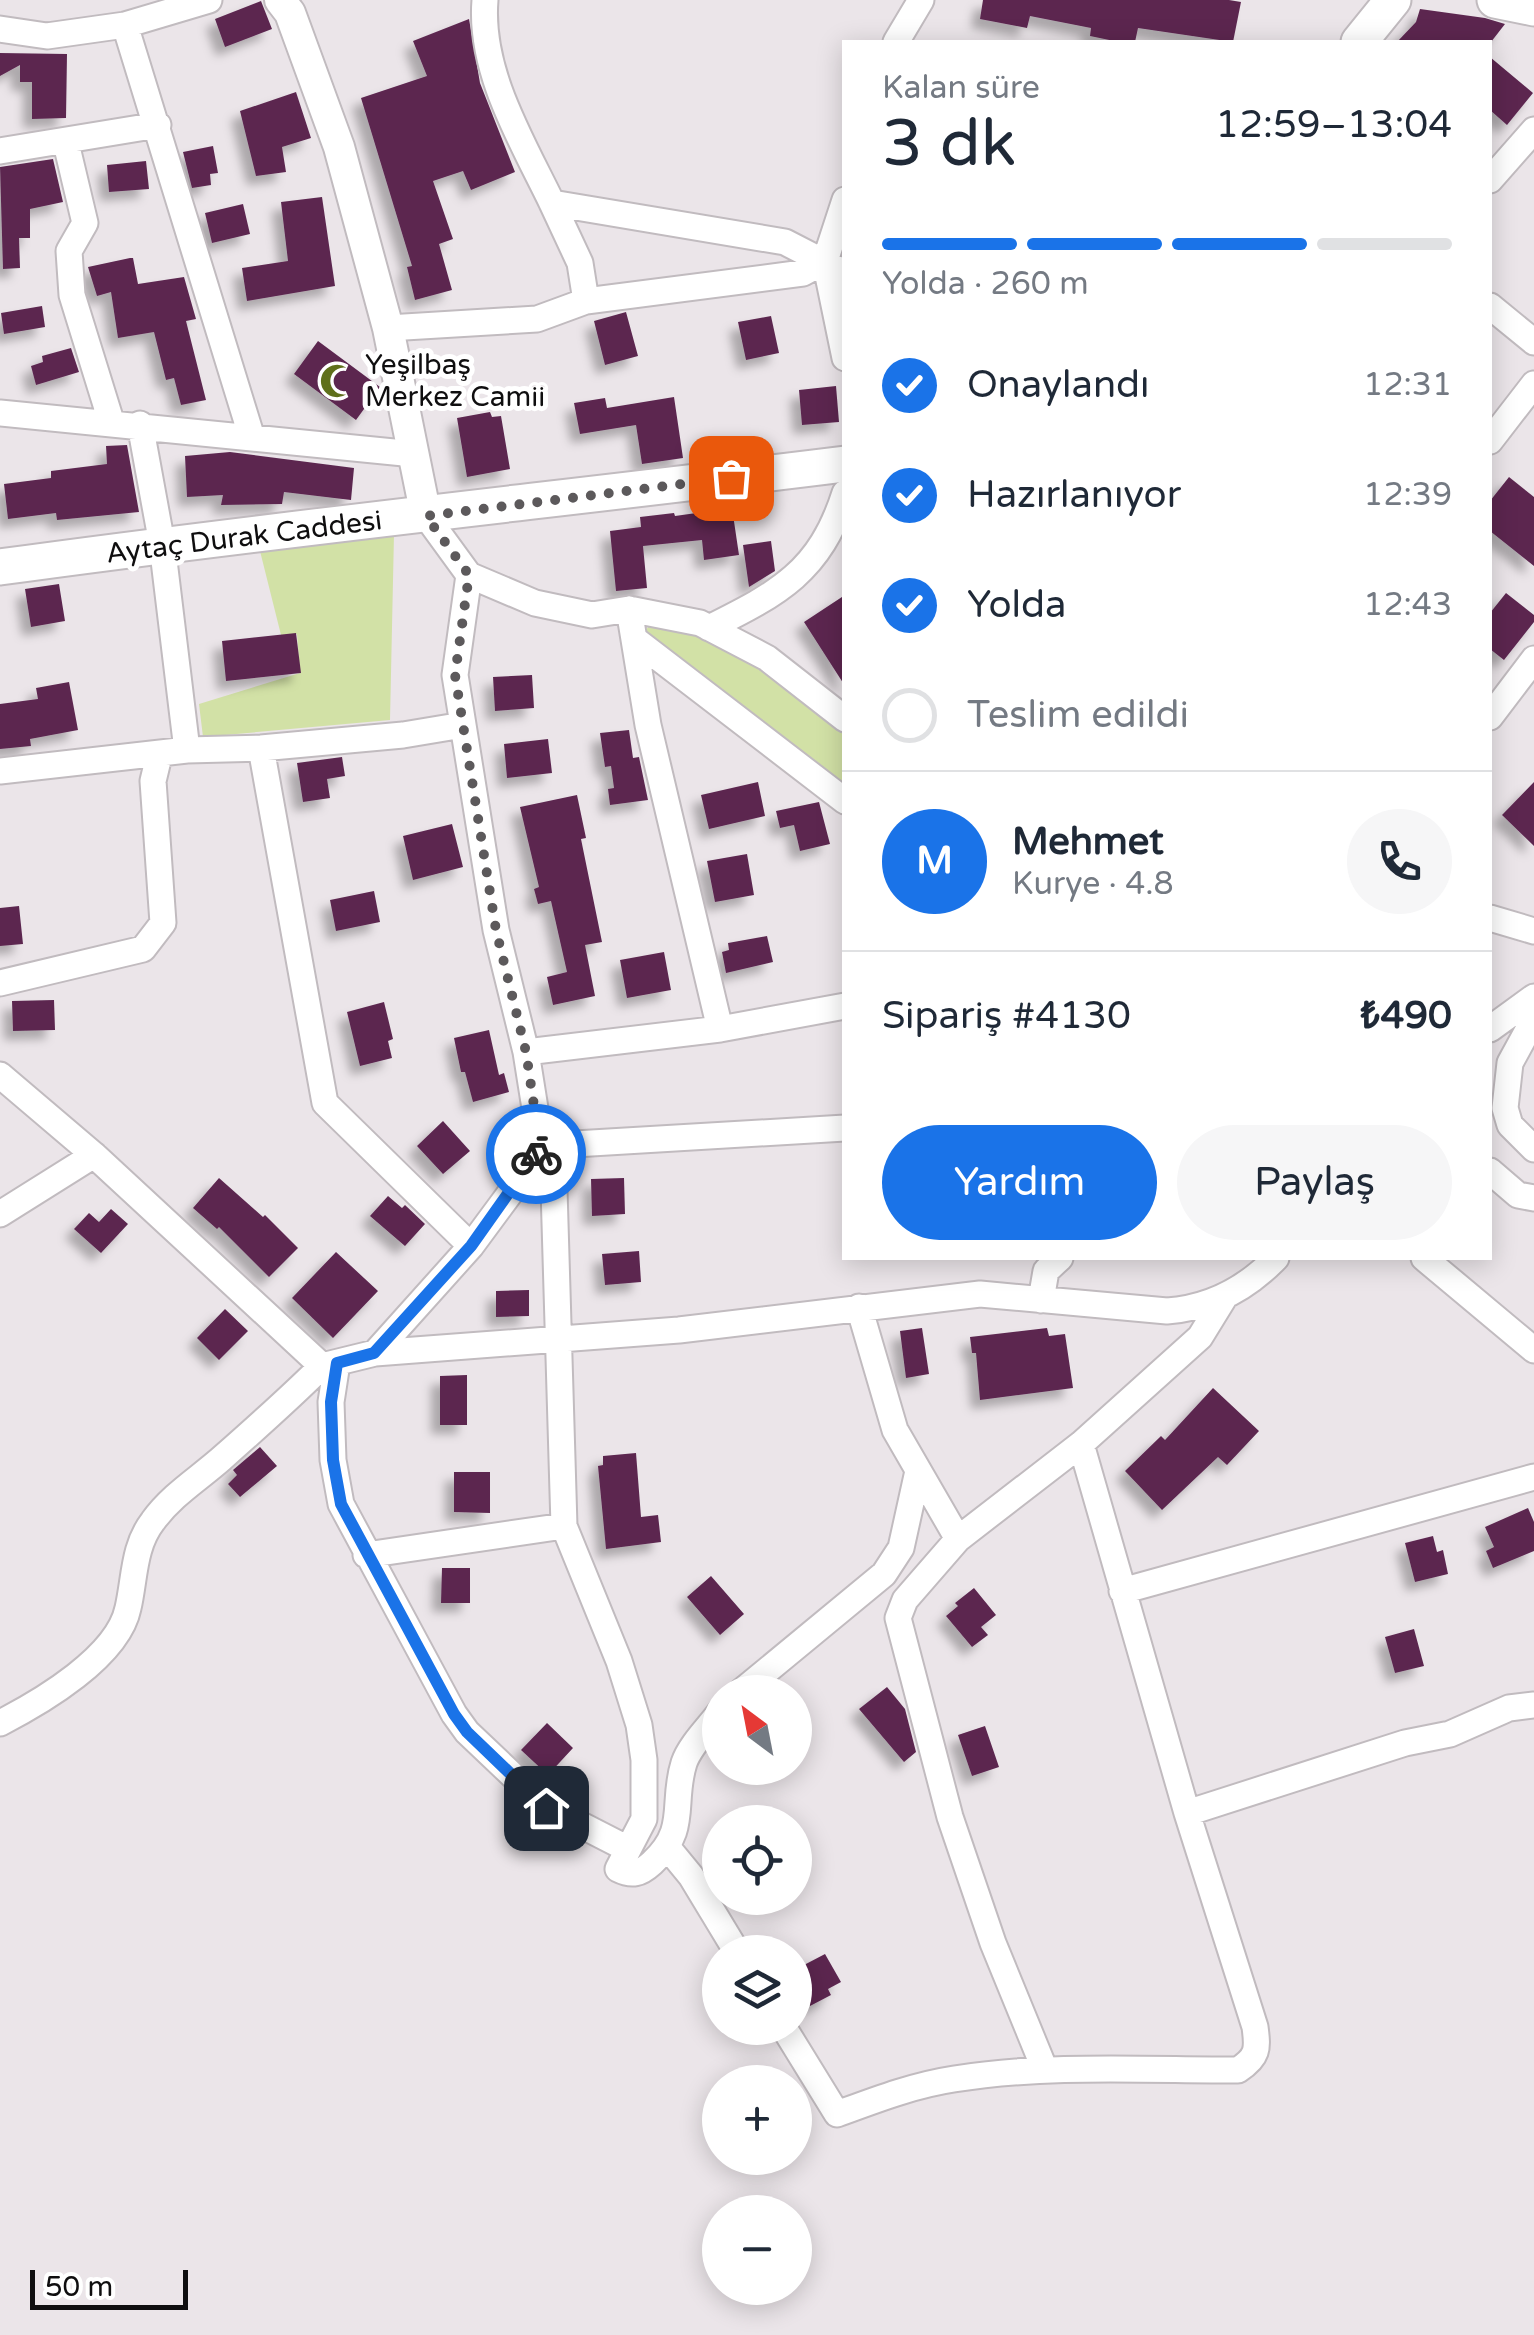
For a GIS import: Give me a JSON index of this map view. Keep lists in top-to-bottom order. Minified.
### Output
{"streets":{"main road":["Aytaç Durak Caddesi"]},"places":{"mosque":["Yeşilbaş Merkez Camii"]},"scale_bar":"50 m","north":"top left","page":{"heading":["3 dk","Kalan süre","12:59–13:04"],"panel":["Mehmet","Kurye · 4.8","Sipariş #4130","₺490"],"bar":"Yolda · 260 m","list":[["Onaylandı","12:31"],["Hazırlanıyor","12:39"],["Yolda","12:43"],"Teslim edildi"],"round":"M","buttons":["Yardım","Paylaş"],"map_buttons":["+","−"],"scale":"50 m"}}
